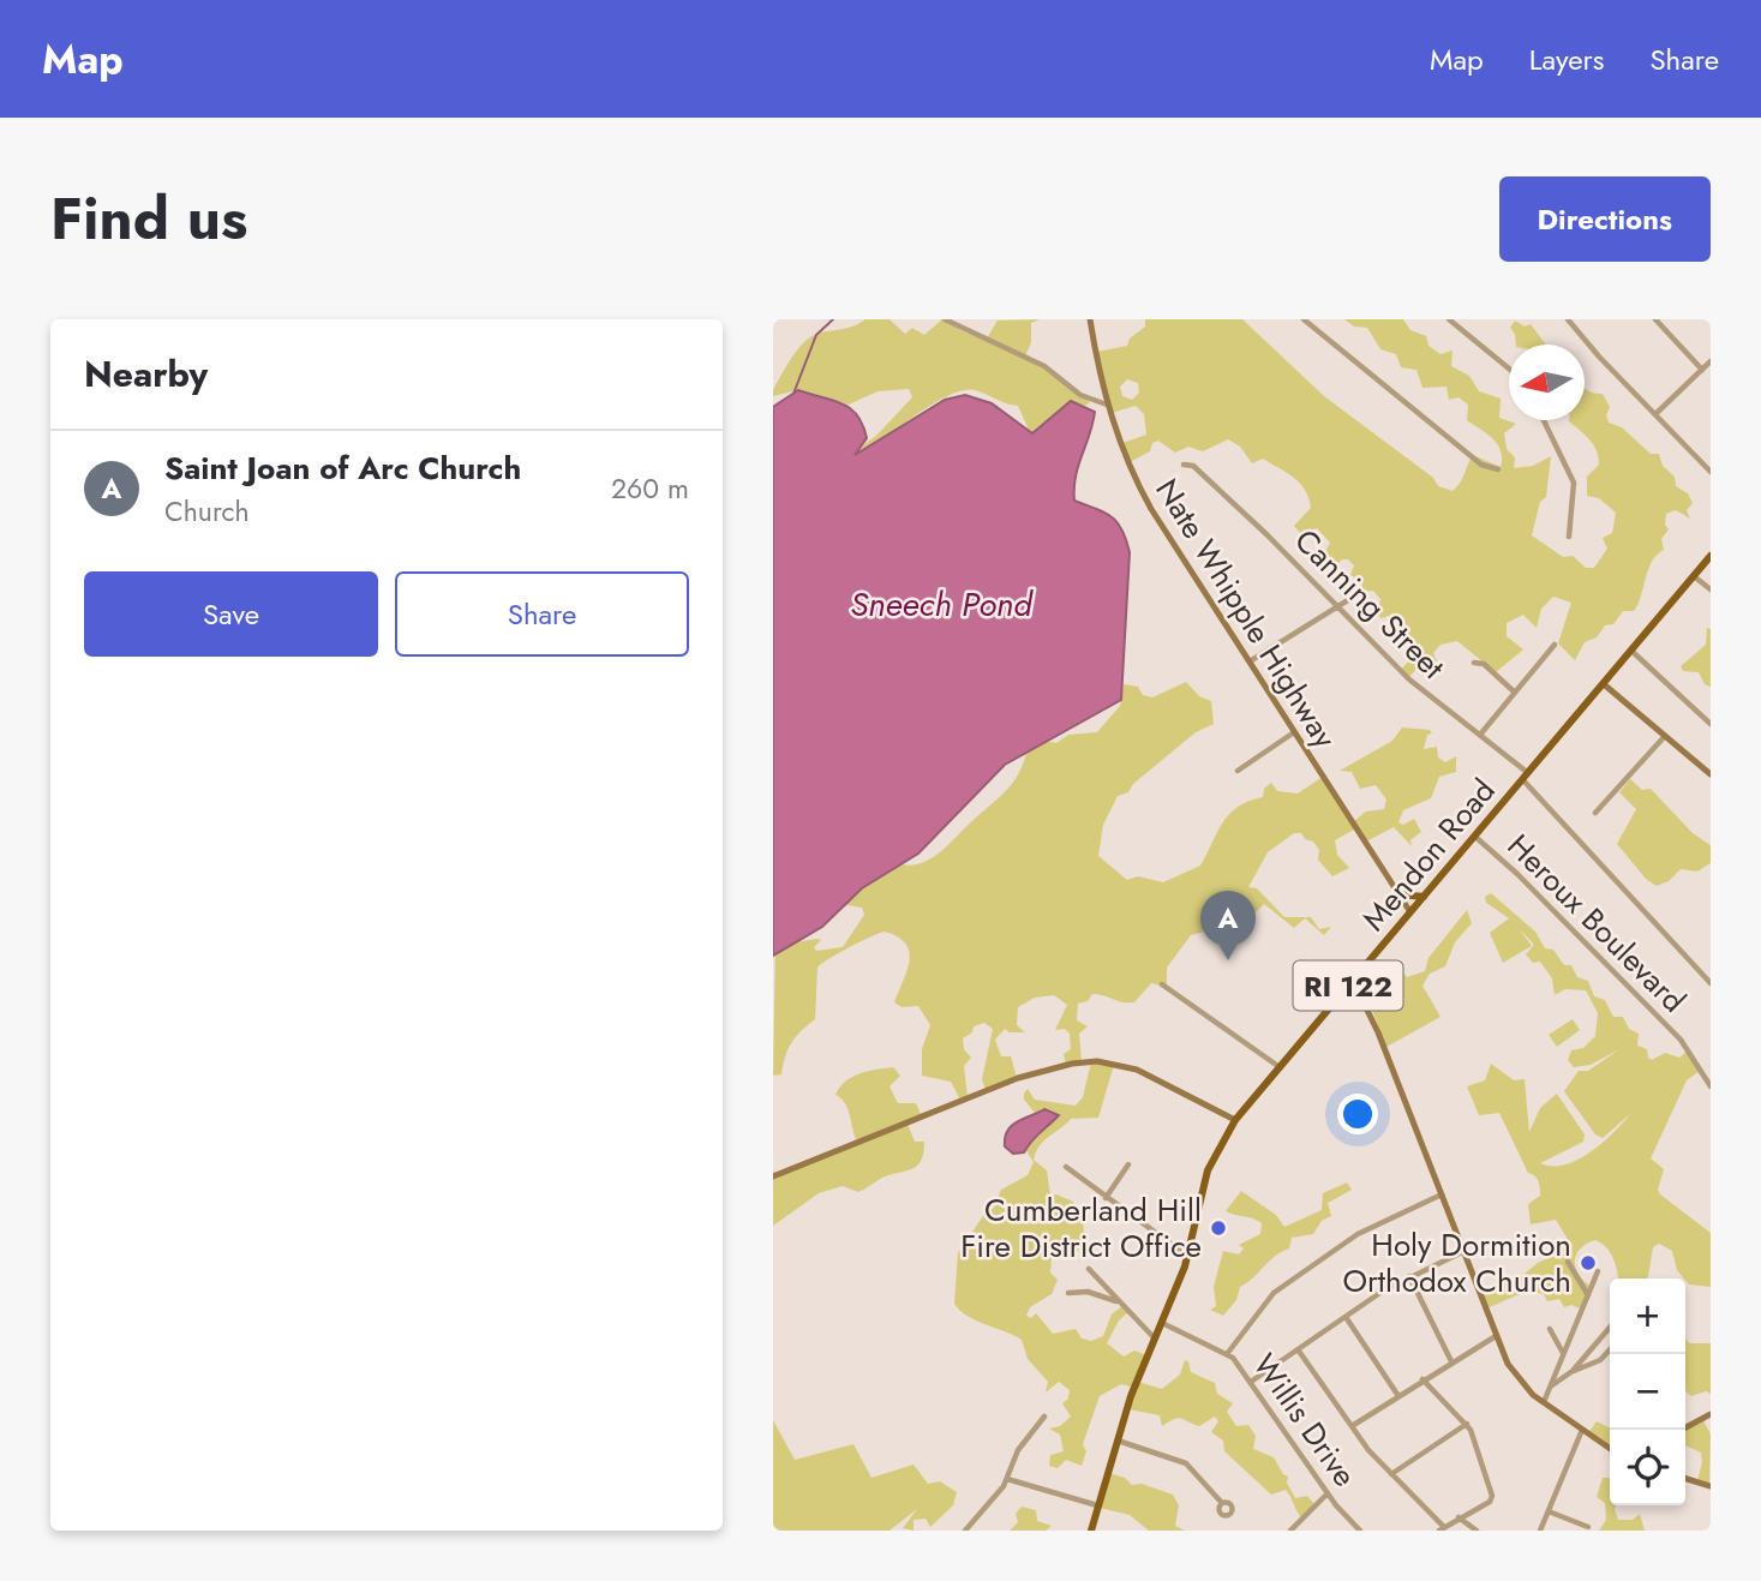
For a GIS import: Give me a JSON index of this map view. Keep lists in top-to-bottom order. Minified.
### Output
{"streets":{"main road":["Nate Whipple Highway","Mendon Road","RI 122"],"street":["Canning Street","Heroux Boulevard","Willis Drive"]},"crossings":[["Canning Street","Mendon Road"],["Nate Whipple Highway","Mendon Road"],["Mendon Road","Heroux Boulevard"],["Mendon Road","Willis Drive"]],"water":["Sneech Pond"],"places":["Cumberland Hill Fire District Office","Holy Dormition Orthodox Church"],"north":"left","page":{"header":"Map","nav":["Map","Layers","Share"],"title":"Find us","buttons":["Directions",["Save","Share"]],"heading":"Nearby","list":[{"mark":"A","name":"Saint Joan of Arc Church","note":"Church","value":"260 m"}],"pins":"A","map_buttons":["+","−"]}}
